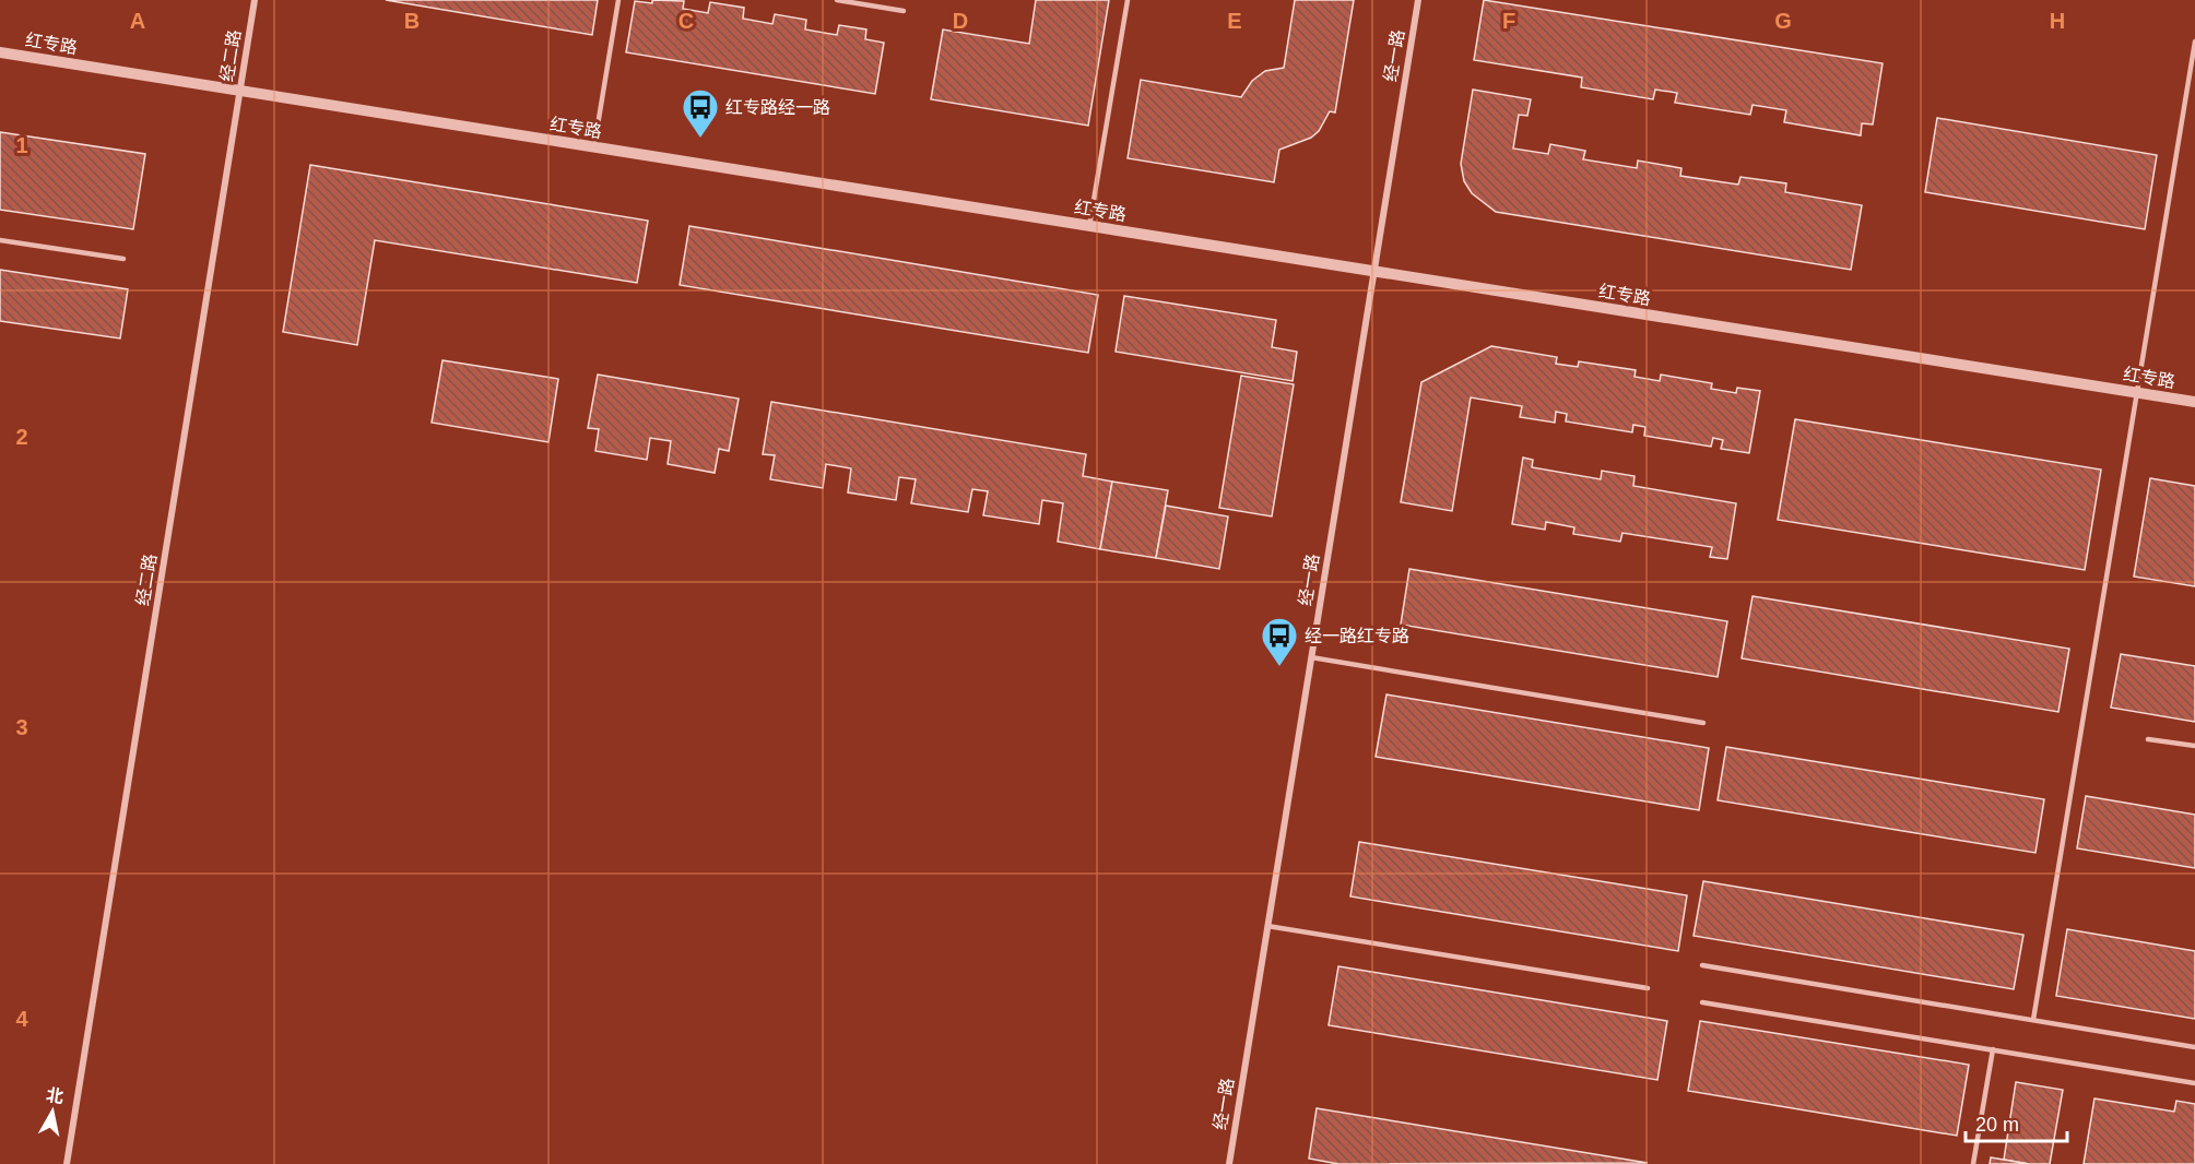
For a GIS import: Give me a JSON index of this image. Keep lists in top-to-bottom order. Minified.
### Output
{"streets":{"street":["红专路","经二路","经一路"]},"crossings":[["红专路","经二路"],["红专路","经一路"]],"places":{"bus stop":["红专路经一路","经一路红专路"]},"scale_bar":"20 m","north":"top","grid":{"columns":["A","B","C","D","E","F","G","H"],"rows":["1","2","3","4"]}}
